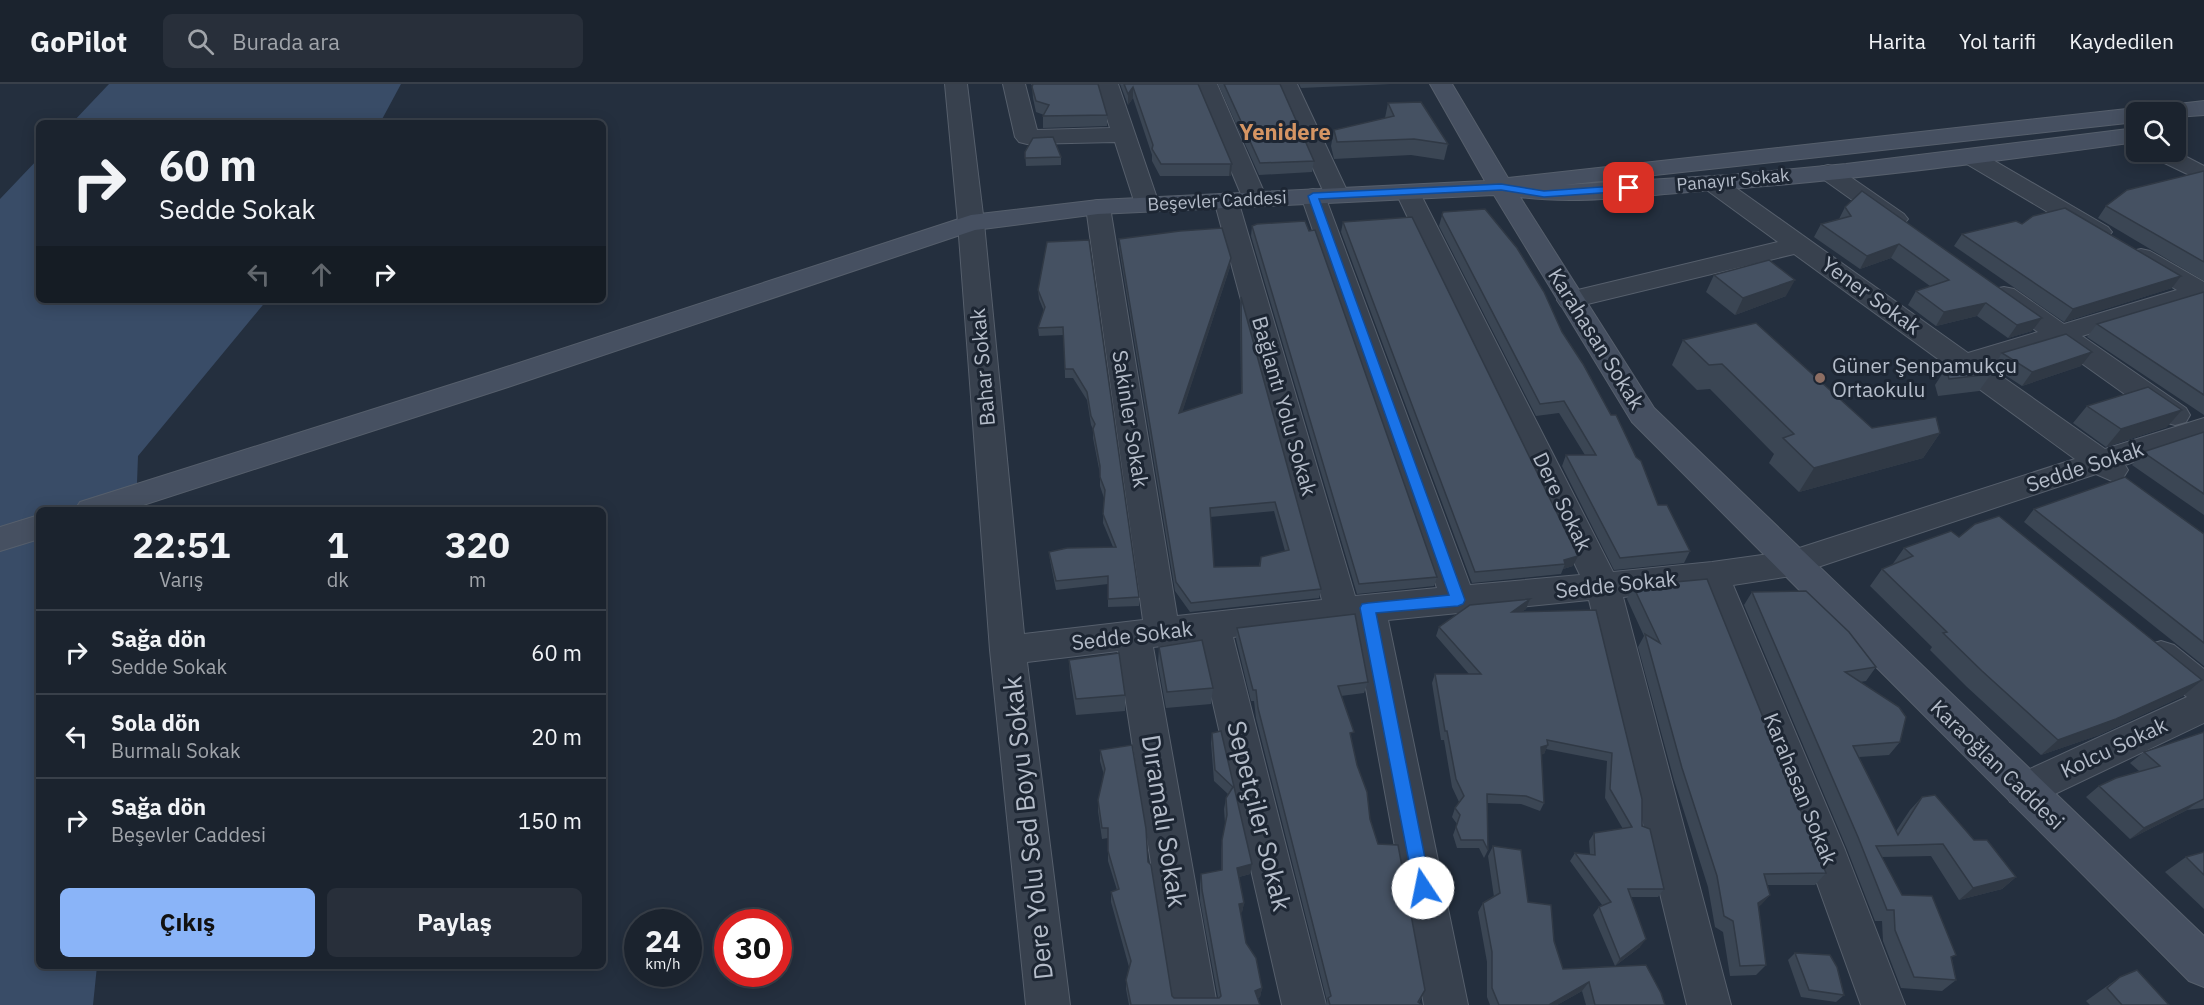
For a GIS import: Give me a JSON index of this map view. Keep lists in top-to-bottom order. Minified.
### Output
{"streets":{"street":["Panayır Sokak","Beşevler Caddesi","Yener Sokak","Karahasan Sokak","Bahar Sokak","Bağlantı Yolu Sokak","Sakinler Sokak","Sedde Sokak","Dere Sokak","Kolcu Sokak","Karaoğlan Caddesi","Sepetçiler Sokak","Dıramalı Sokak","Dere Yolu Sed Boyu Sokak"]},"crossings":[["Panayır Sokak","Beşevler Caddesi"],["Panayır Sokak","Yener Sokak"],["Panayır Sokak","Karahasan Sokak"],["Beşevler Caddesi","Karahasan Sokak"],["Beşevler Caddesi","Bahar Sokak"],["Beşevler Caddesi","Bağlantı Yolu Sokak"],["Beşevler Caddesi","Sakinler Sokak"],["Beşevler Caddesi","Dere Sokak"],["Yener Sokak","Sedde Sokak"],["Karahasan Sokak","Sedde Sokak"],["Karahasan Sokak","Karaoğlan Caddesi"],["Bahar Sokak","Sedde Sokak"],["Bahar Sokak","Dere Yolu Sed Boyu Sokak"],["Bağlantı Yolu Sokak","Sedde Sokak"],["Sakinler Sokak","Sedde Sokak"],["Sakinler Sokak","Dıramalı Sokak"],["Sedde Sokak","Dere Sokak"],["Sedde Sokak","Karaoğlan Caddesi"],["Sedde Sokak","Sepetçiler Sokak"],["Sedde Sokak","Dıramalı Sokak"],["Sedde Sokak","Dere Yolu Sed Boyu Sokak"],["Kolcu Sokak","Karaoğlan Caddesi"]],"districts":["Yenidere"],"places":["Güner Şenpamukçu Ortaokulu"],"page":{"header":"GoPilot","search":"Burada ara","nav":["Harita","Yol tarifi","Kaydedilen"],"turn":["60 m","Sedde Sokak"],"eta":["22:51","Varış","1","dk","320","m"],"list":[{"name":"Sağa dön","note":"Sedde Sokak","value":"60 m"},{"name":"Sola dön","note":"Burmalı Sokak","value":"20 m"},{"name":"Sağa dön","note":"Beşevler Caddesi","value":"150 m"}],"buttons":["Çıkış","Paylaş"],"speed":"24 km/h","limit":"30"}}
